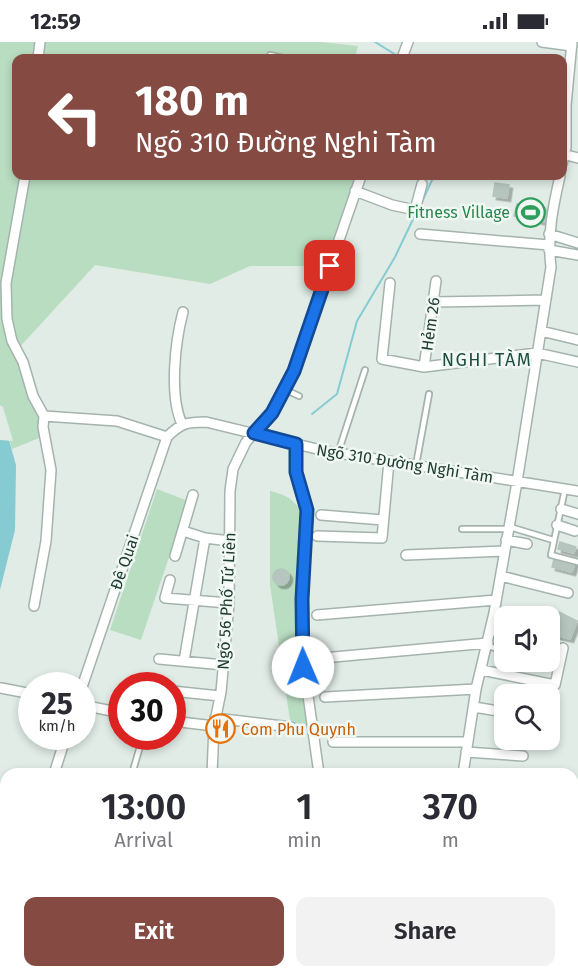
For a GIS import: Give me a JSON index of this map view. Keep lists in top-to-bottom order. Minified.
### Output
{"streets":{"street":["Hẻm 26","Ngõ 310 Đường Nghi Tàm","Đê Quai","Ngõ 56 Phố Tứ Liên"]},"crossings":[["Ngõ 310 Đường Nghi Tàm","Ngõ 56 Phố Tứ Liên"]],"districts":["NGHI TÀM"],"places":{"sports":["Fitness Village"],"restaurant":["Com Phu Quynh"]},"page":{"status":"12:59","turn":["180 m","Ngõ 310 Đường Nghi Tàm"],"speed":"25 km/h","limit":"30","eta":["13:00","Arrival","1","min","370","m"],"buttons":["Exit","Share"]}}
